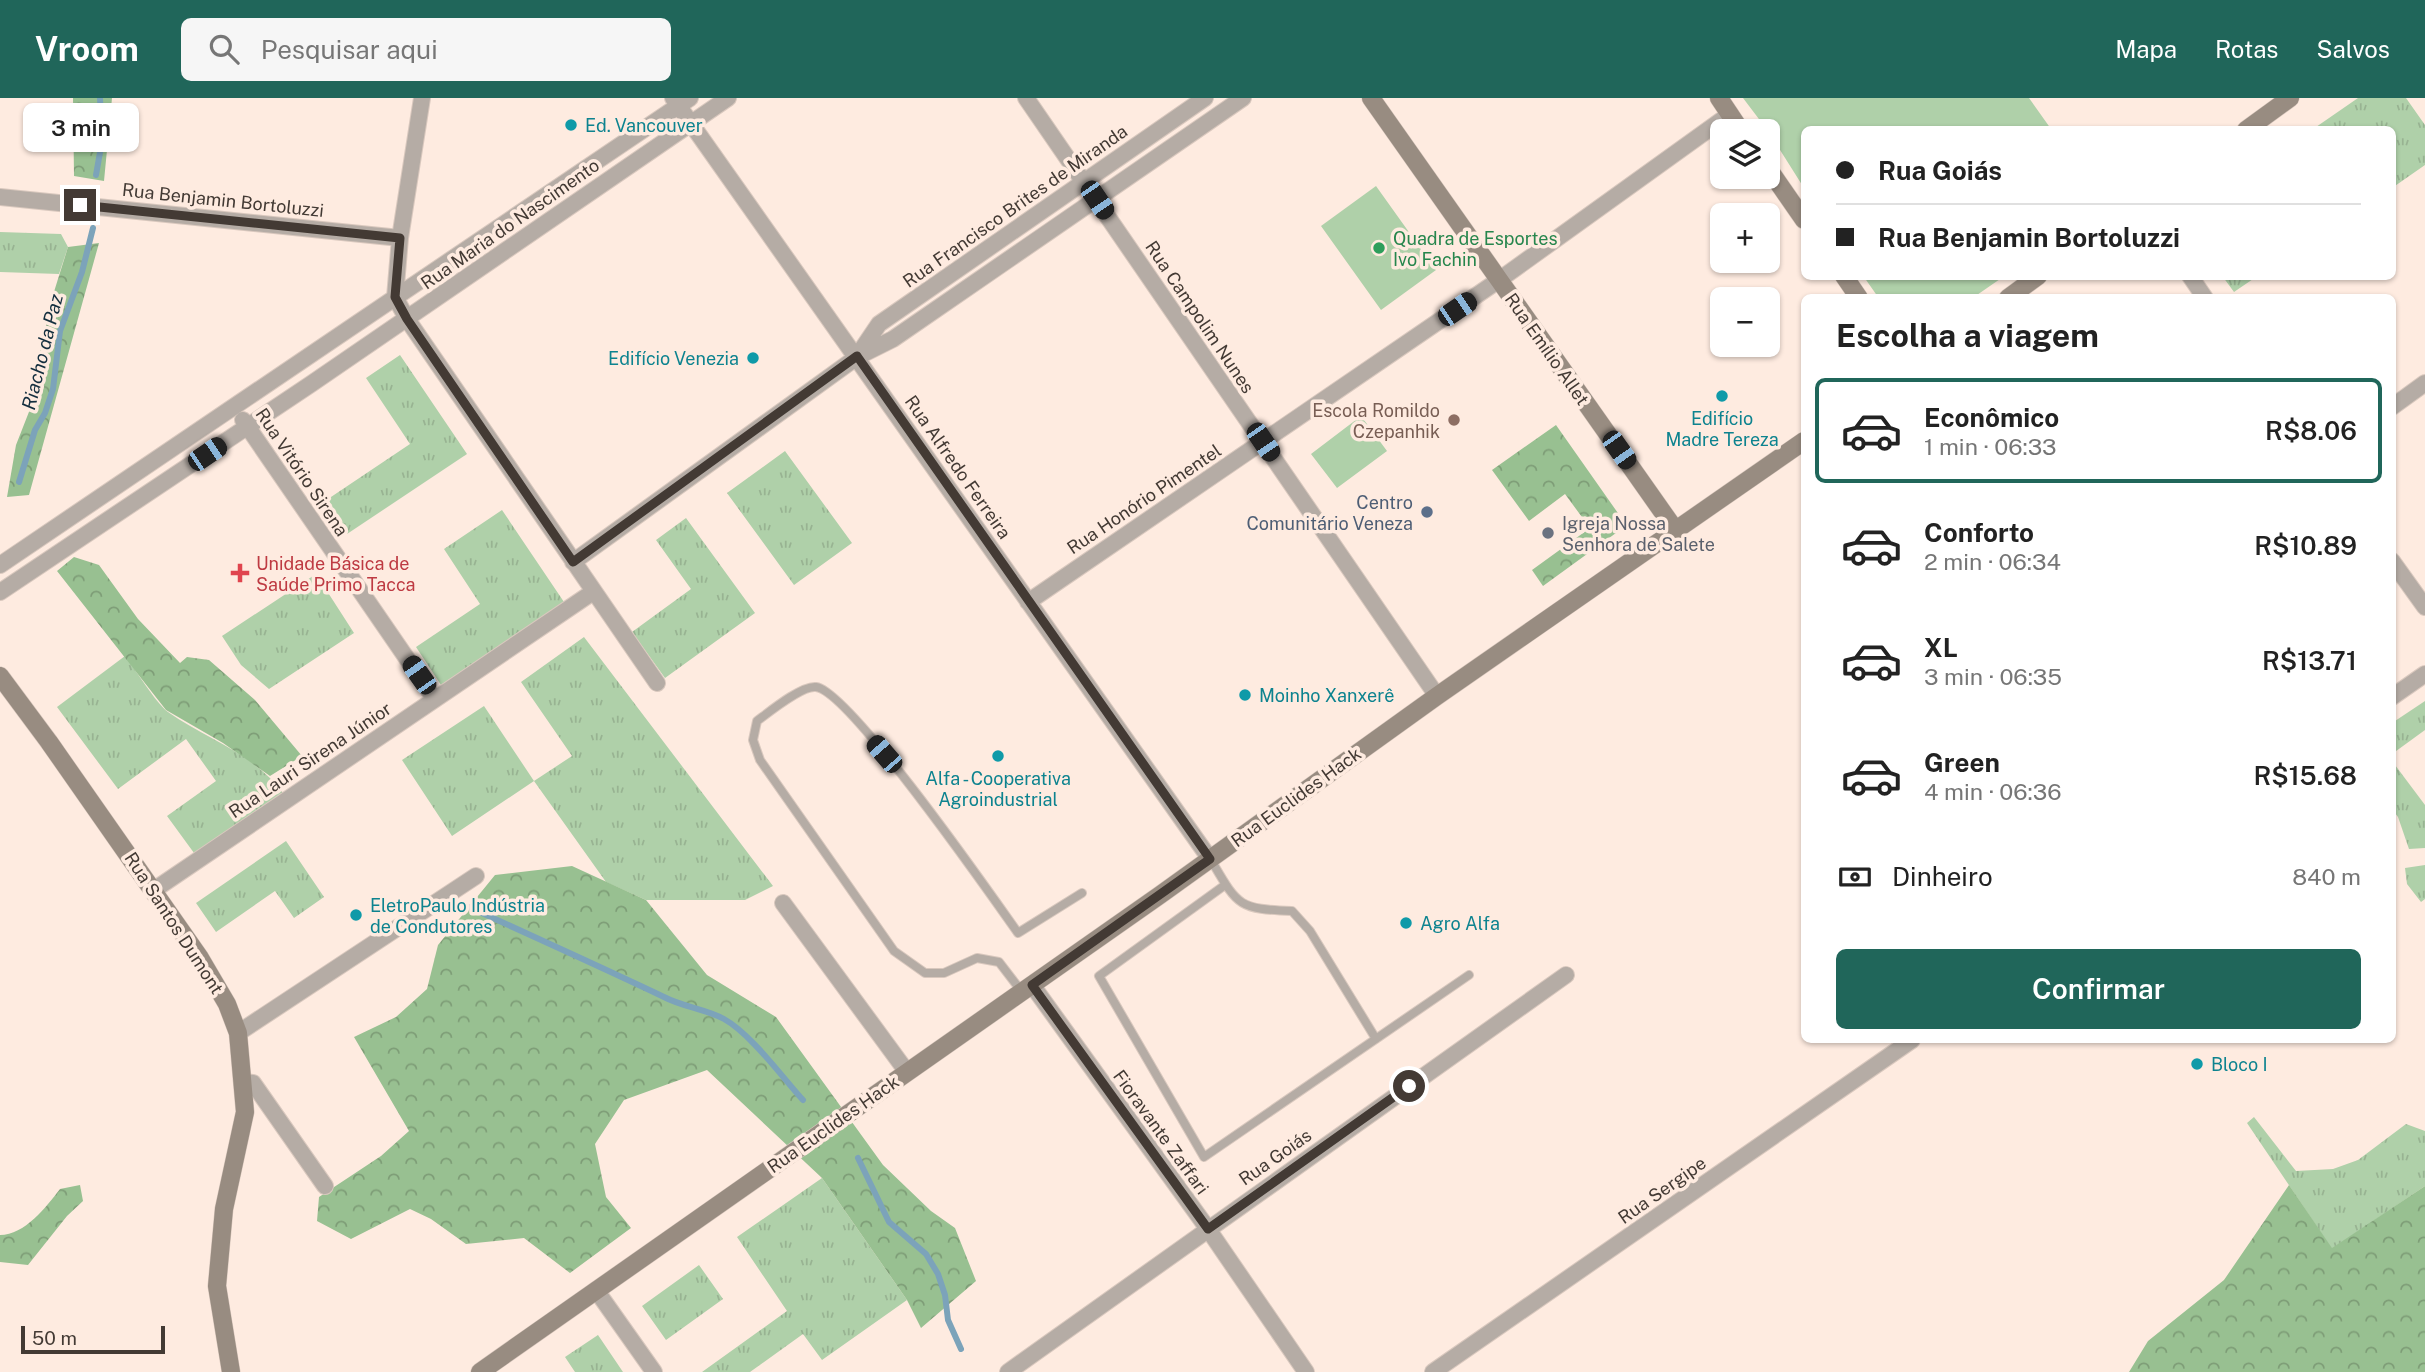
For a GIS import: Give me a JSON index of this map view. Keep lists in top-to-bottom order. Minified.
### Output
{"streets":{"main road":["Rua Emílio Allet","Rua Euclides Hack","Rua Santos Dumont"],"street":["Rua Benjamin Bortoluzzi","Rua Francisco Brites de Miranda","Rua Maria do Nascimento","Rua Campolim Nunes","Rua Alfredo Ferreira","Rua Vitório Sirena","Rua Honório Pimentel","Rua Lauri Sirena Júnior","Fioravante Zaffari","Rua Goiás","Rua Sergipe"]},"crossings":[["Rua Francisco Brites de Miranda","Rua Campolim Nunes"],["Rua Francisco Brites de Miranda","Rua Alfredo Ferreira"],["Rua Maria do Nascimento","Rua Alfredo Ferreira"],["Rua Maria do Nascimento","Rua Vitório Sirena"],["Rua Campolim Nunes","Rua Honório Pimentel"],["Rua Campolim Nunes","Rua Euclides Hack"],["Rua Emílio Allet","Rua Honório Pimentel"],["Rua Emílio Allet","Rua Euclides Hack"],["Rua Alfredo Ferreira","Rua Honório Pimentel"],["Rua Alfredo Ferreira","Rua Euclides Hack"],["Rua Vitório Sirena","Rua Lauri Sirena Júnior"],["Rua Lauri Sirena Júnior","Rua Santos Dumont"],["Rua Euclides Hack","Fioravante Zaffari"],["Fioravante Zaffari","Rua Goiás"]],"water":["Riacho da Paz"],"places":{"other":["Ed. Vancouver","Quadra de Esportes Ivo Fachin","Edifício Venezia","Edifício Madre Tereza","Escola Romildo Czepanhik","Centro Comunitário Veneza","Igreja Nossa Senhora de Salete","Moinho Xanxerê","Alfa - Cooperativa Agroindustrial","EletroPaulo Indústria de Condutores","Agro Alfa","Bloco I"],"health":["Unidade Básica de Saúde Primo Tacca"]},"scale_bar":"50 m","page":{"header":"Vroom","search":"Pesquisar aqui","nav":["Mapa","Rotas","Salvos"],"bubble":"3 min","map_buttons":["+","−"],"banner":["Rua Goiás","Rua Benjamin Bortoluzzi"],"heading":"Escolha a viagem","list":[{"name":"Econômico","note":"1 min · 06:33","value":"R$8.06"},{"name":"Conforto","note":"2 min · 06:34","value":"R$10.89"},{"name":"XL","note":"3 min · 06:35","value":"R$13.71"},{"name":"Green","note":"4 min · 06:36","value":"R$15.68"}],"pay":["Dinheiro","840 m"],"buttons":"Confirmar","scale":"50 m"}}
